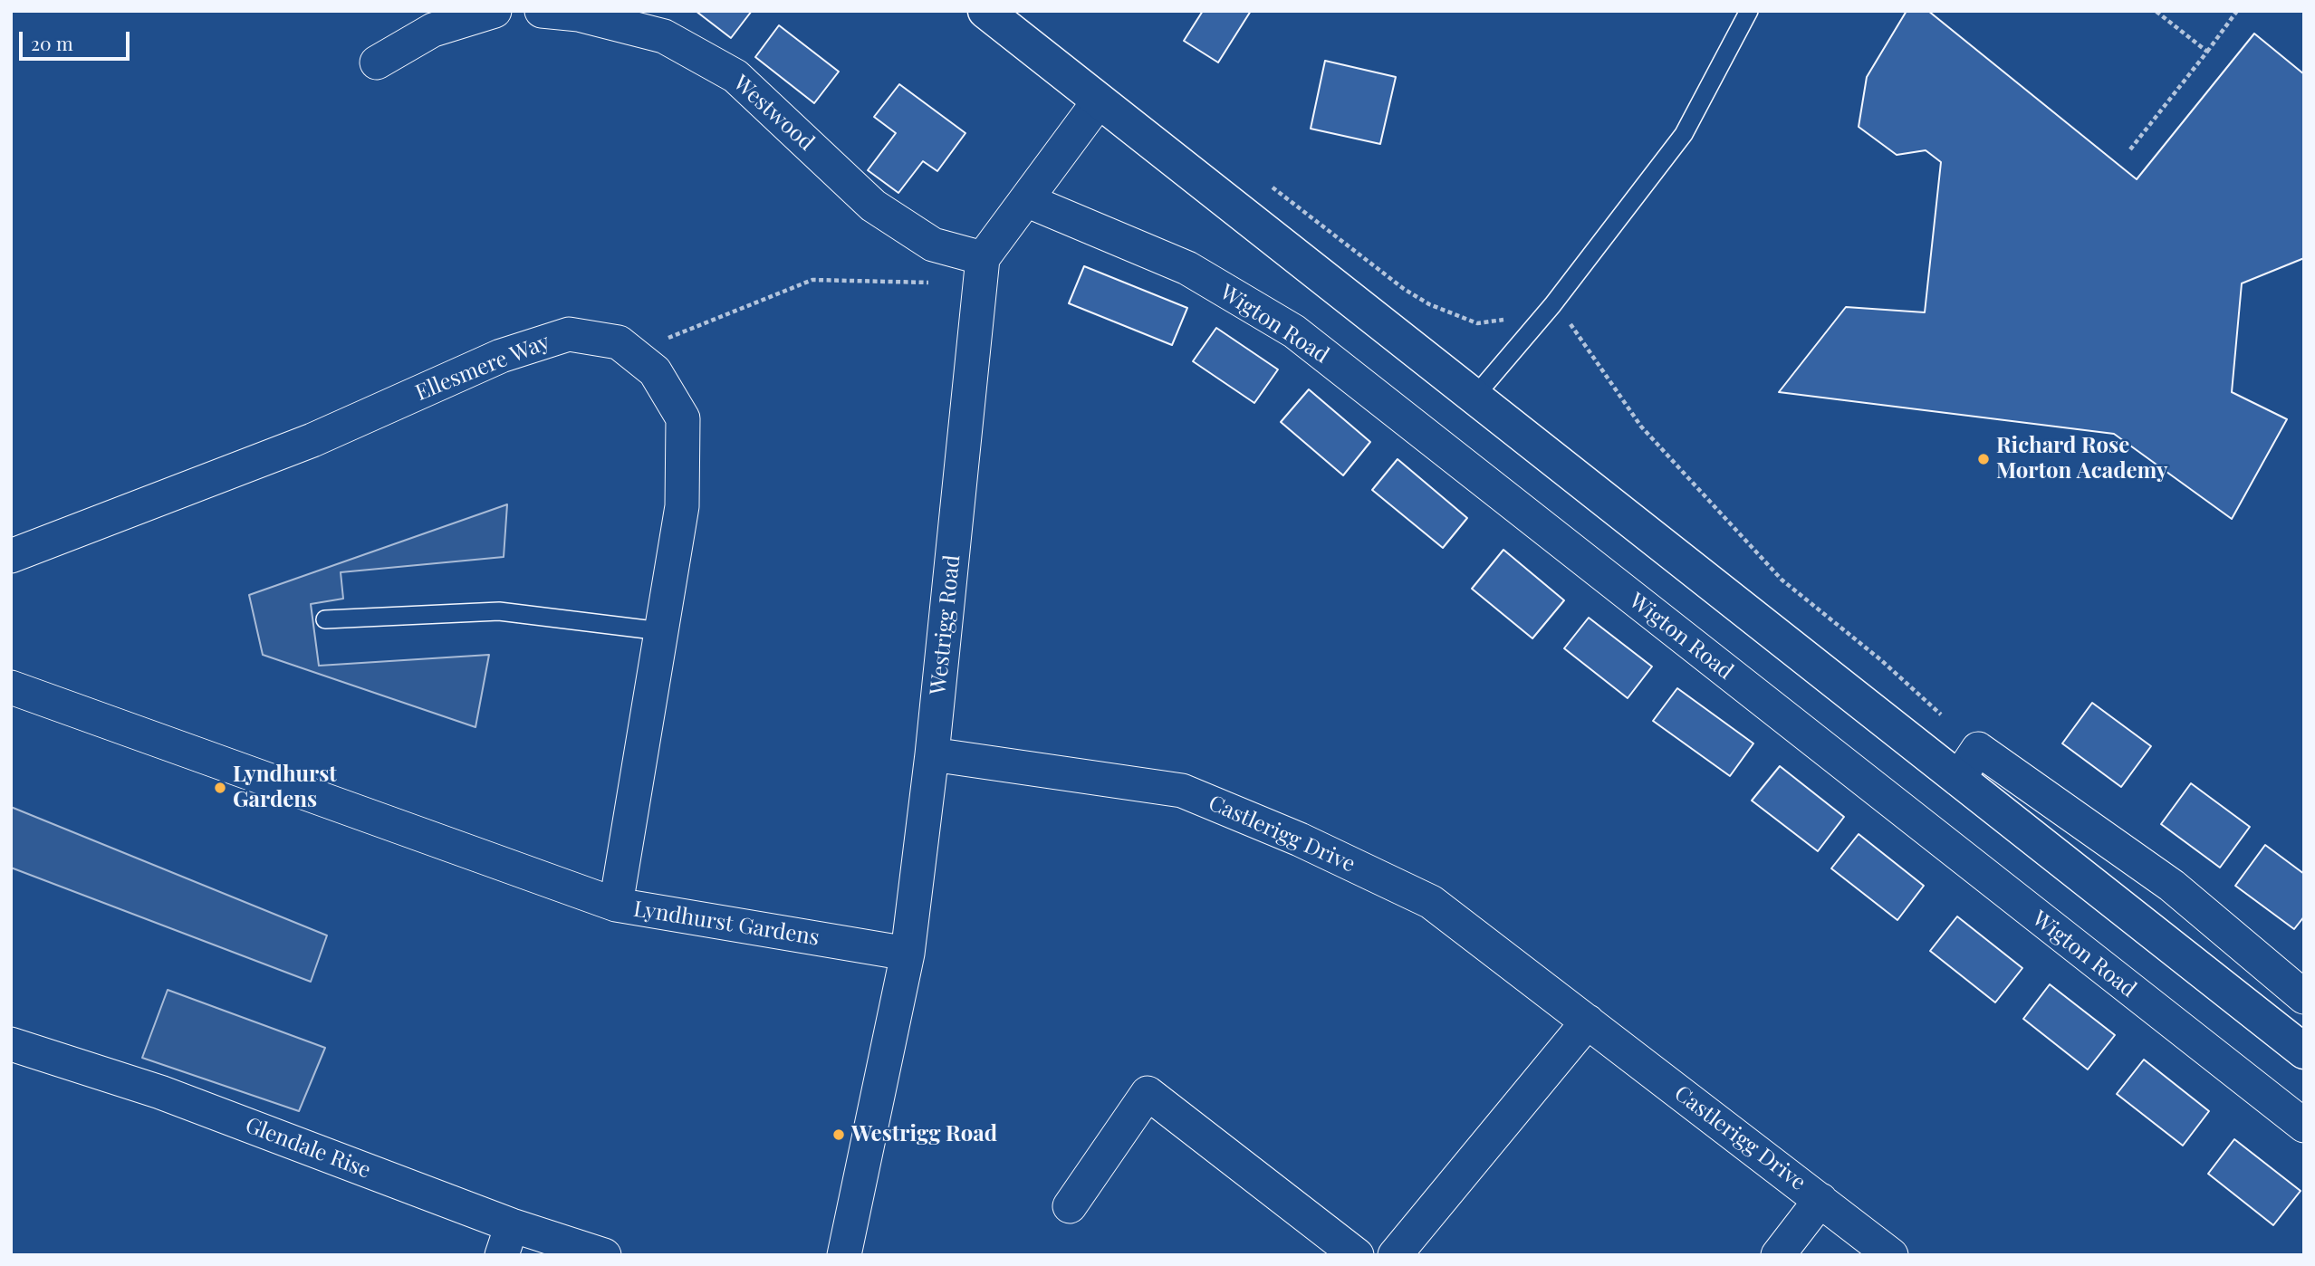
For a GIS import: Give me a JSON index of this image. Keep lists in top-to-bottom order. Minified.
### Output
{"streets":{"street":["Westwood","Wigton Road","Ellesmere Way","Westrigg Road","Castlerigg Drive","Lyndhurst Gardens","Glendale Rise"]},"crossings":[["Westwood","Westrigg Road"],["Ellesmere Way","Lyndhurst Gardens"],["Westrigg Road","Castlerigg Drive"],["Westrigg Road","Lyndhurst Gardens"]],"places":["Richard Rose Morton Academy","Lyndhurst Gardens","Westrigg Road"],"scale_bar":"20 m"}
